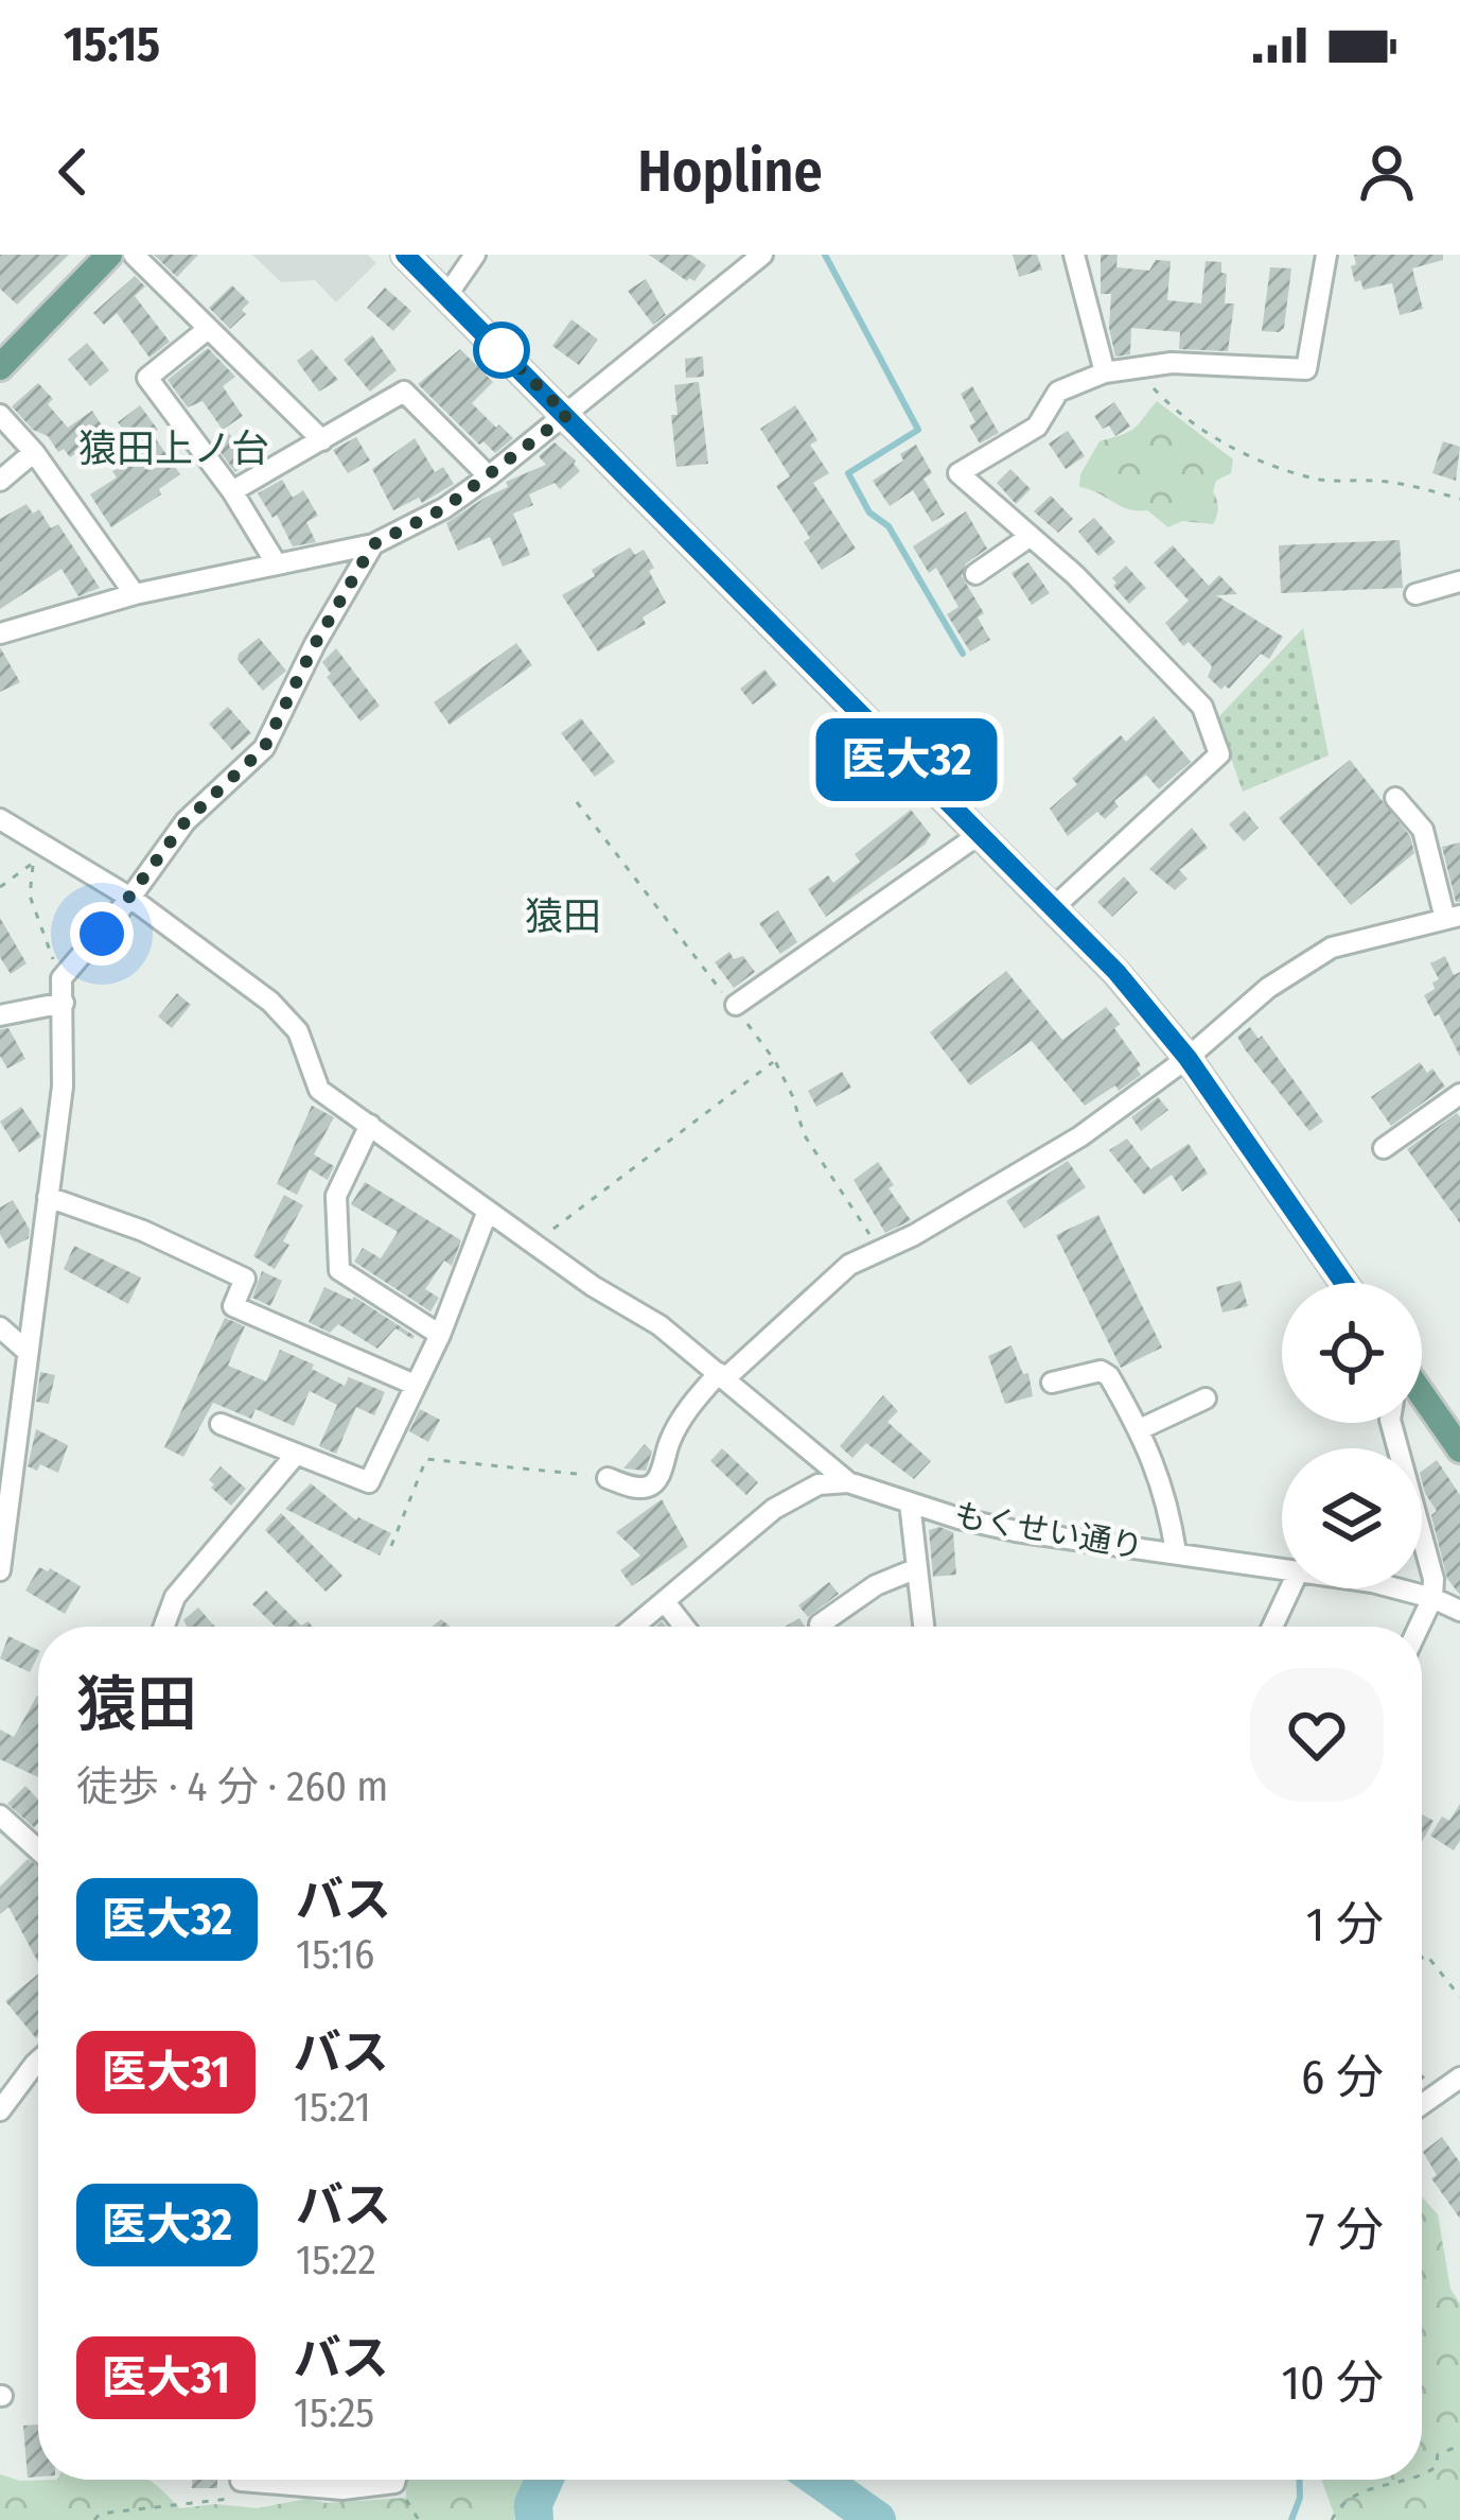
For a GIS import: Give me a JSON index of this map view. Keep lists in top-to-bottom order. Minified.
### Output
{"streets":{"street":["もくせい通り"]},"districts":["猿田上ノ台","猿田"],"lines":["bus line 医大32"],"page":{"status":"15:15","header":"Hopline","on_map":"医大32","heading":["猿田","徒歩 · 4 分 · 260 m"],"list":[{"mark":"医大32","name":"バス","note":"15:16","value":"1 分"},{"mark":"医大31","name":"バス","note":"15:21","value":"6 分"},{"mark":"医大32","name":"バス","note":"15:22","value":"7 分"},{"mark":"医大31","name":"バス","note":"15:25","value":"10 分"}]}}
